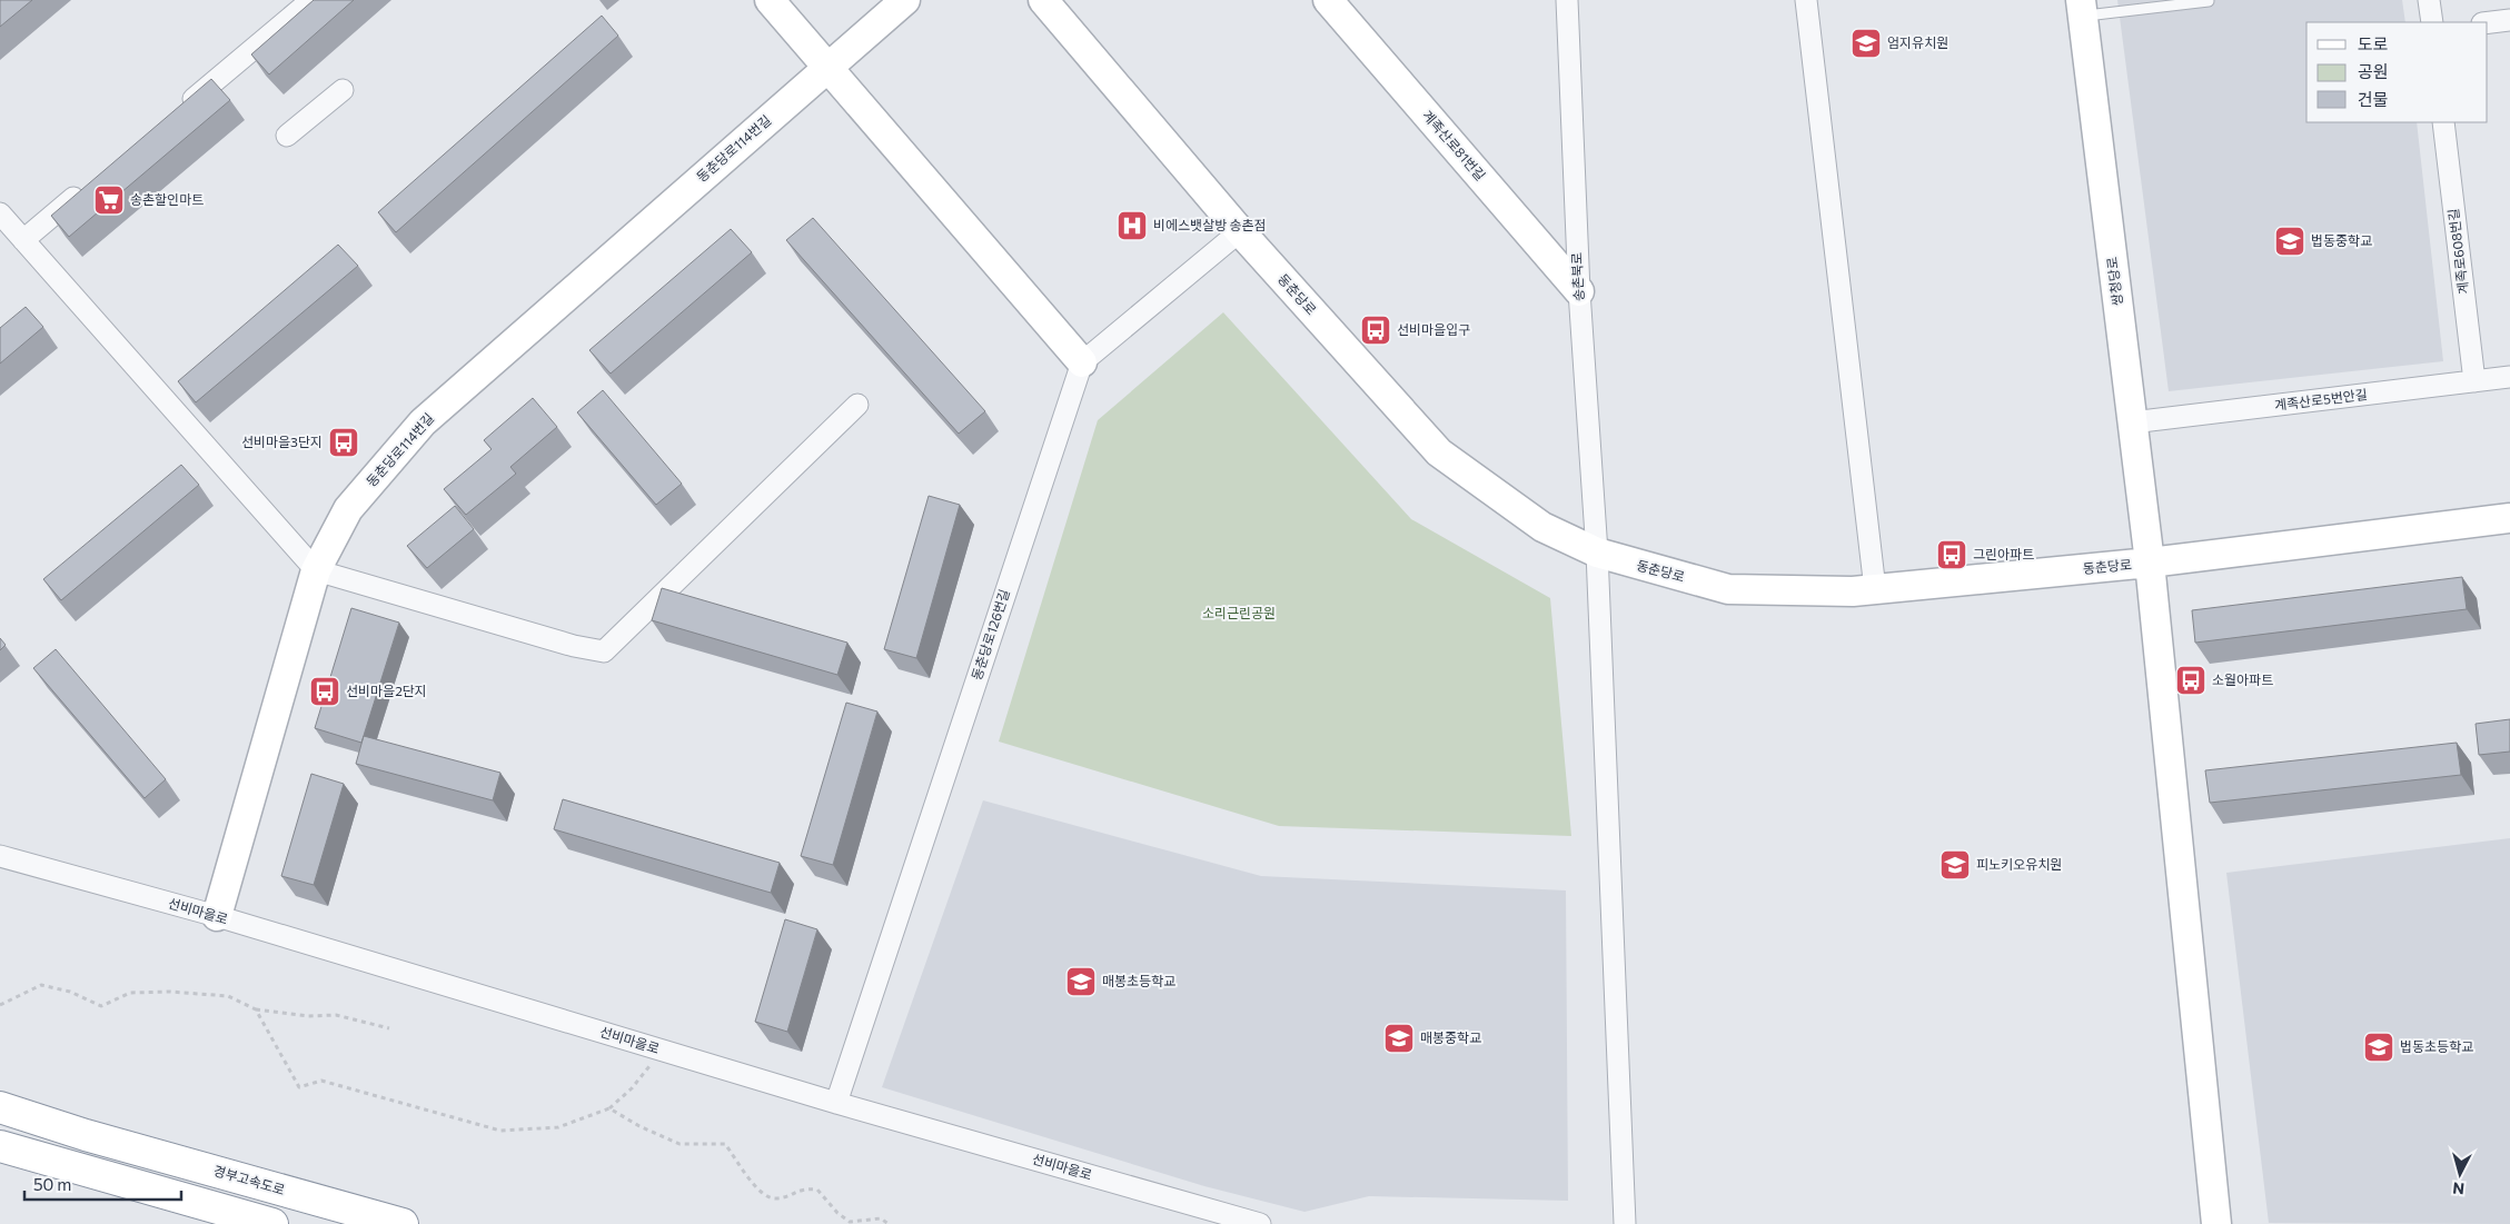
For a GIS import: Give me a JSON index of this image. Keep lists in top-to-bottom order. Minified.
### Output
{"streets":{"highway":["경부고속도로"],"main road":["계족산로81번길","동춘당로114번길","쌍청당로","동춘당로"],"street":["계족로608번길","송촌북로","계족산로5번안길","동춘당로126번길","선비마을로"]},"crossings":[["계족산로81번길","송촌북로"],["동춘당로114번길","선비마을로"],["계족로608번길","계족산로5번안길"],["송촌북로","동춘당로"],["쌍청당로","동춘당로"],["쌍청당로","계족산로5번안길"],["동춘당로126번길","선비마을로"]],"parks":["소리근린공원"],"places":{"school or university":["엄지유치원","법동중학교","피노키오유치원","매봉초등학교","매봉중학교","법동초등학교"],"supermarket":["송촌할인마트"],"hospital":["비에스뱃살방 송촌점"],"bus stop":["선비마을입구","선비마을3단지","그린아파트","소월아파트","선비마을2단지"]},"legend":["도로","공원","건물"],"scale_bar":"50 m","north":"bottom"}
